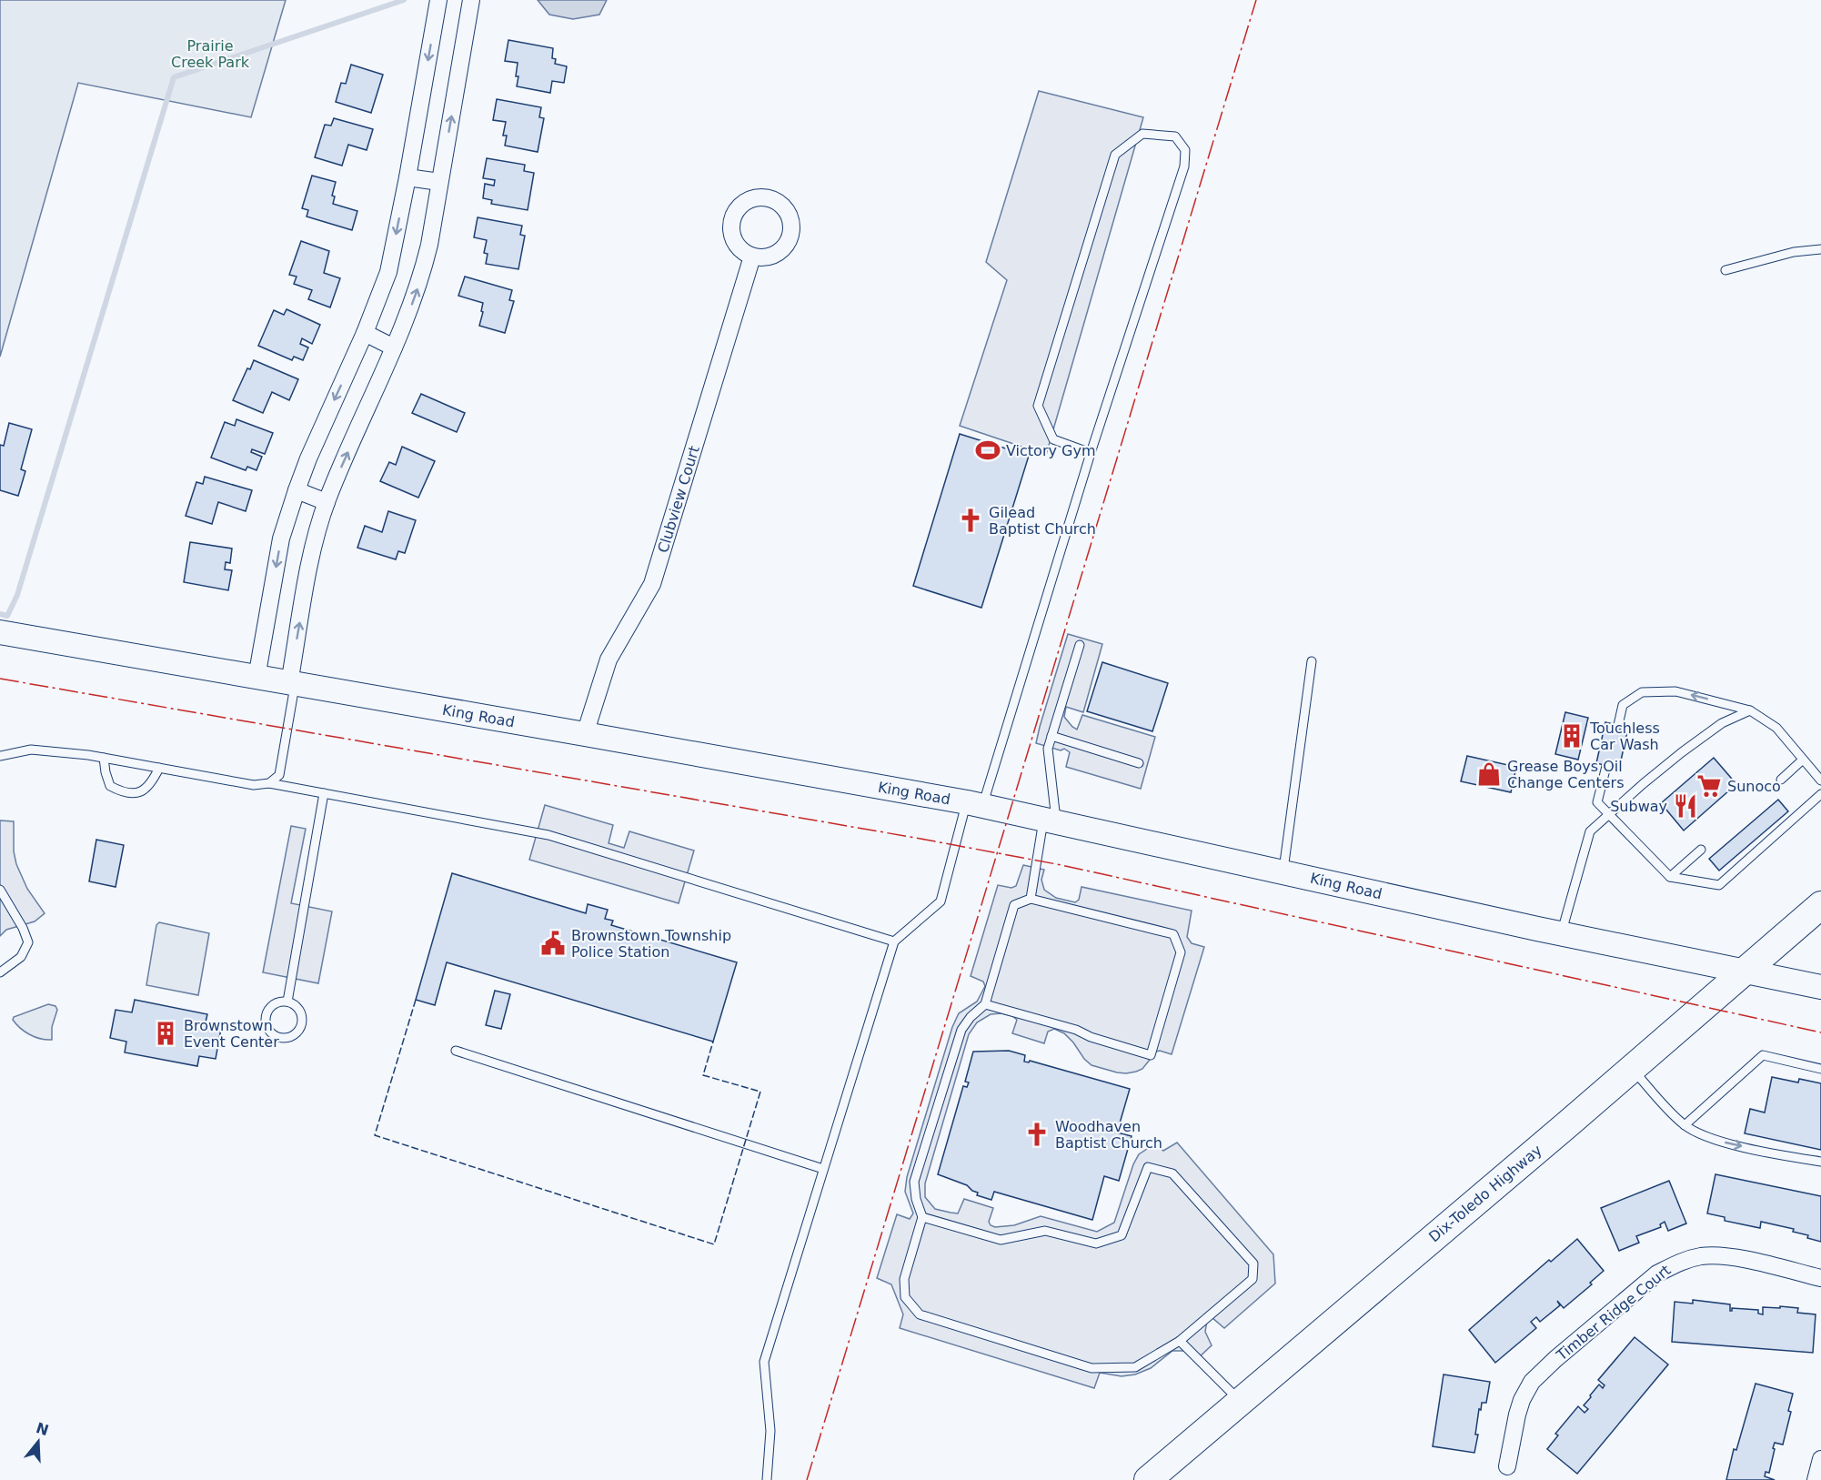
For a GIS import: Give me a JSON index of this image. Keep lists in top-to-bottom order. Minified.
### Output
{"streets":{"main road":["King Road","Dix-Toledo Highway"],"street":["Clubview Court","Timber Ridge Court"]},"crossings":[["Clubview Court","King Road"],["King Road","Dix-Toledo Highway"]],"parks":["Prairie Creek Park"],"places":{"sports":["Victory Gym"],"church":["Gilead Baptist Church","Woodhaven Baptist Church"],"building":["Touchless Car Wash","Brownstown Event Center"],"shop":["Grease Boys Oil Change Centers"],"supermarket":["Sunoco"],"restaurant":["Subway"],"public building":["Brownstown Township Police Station"]},"north":"top"}
